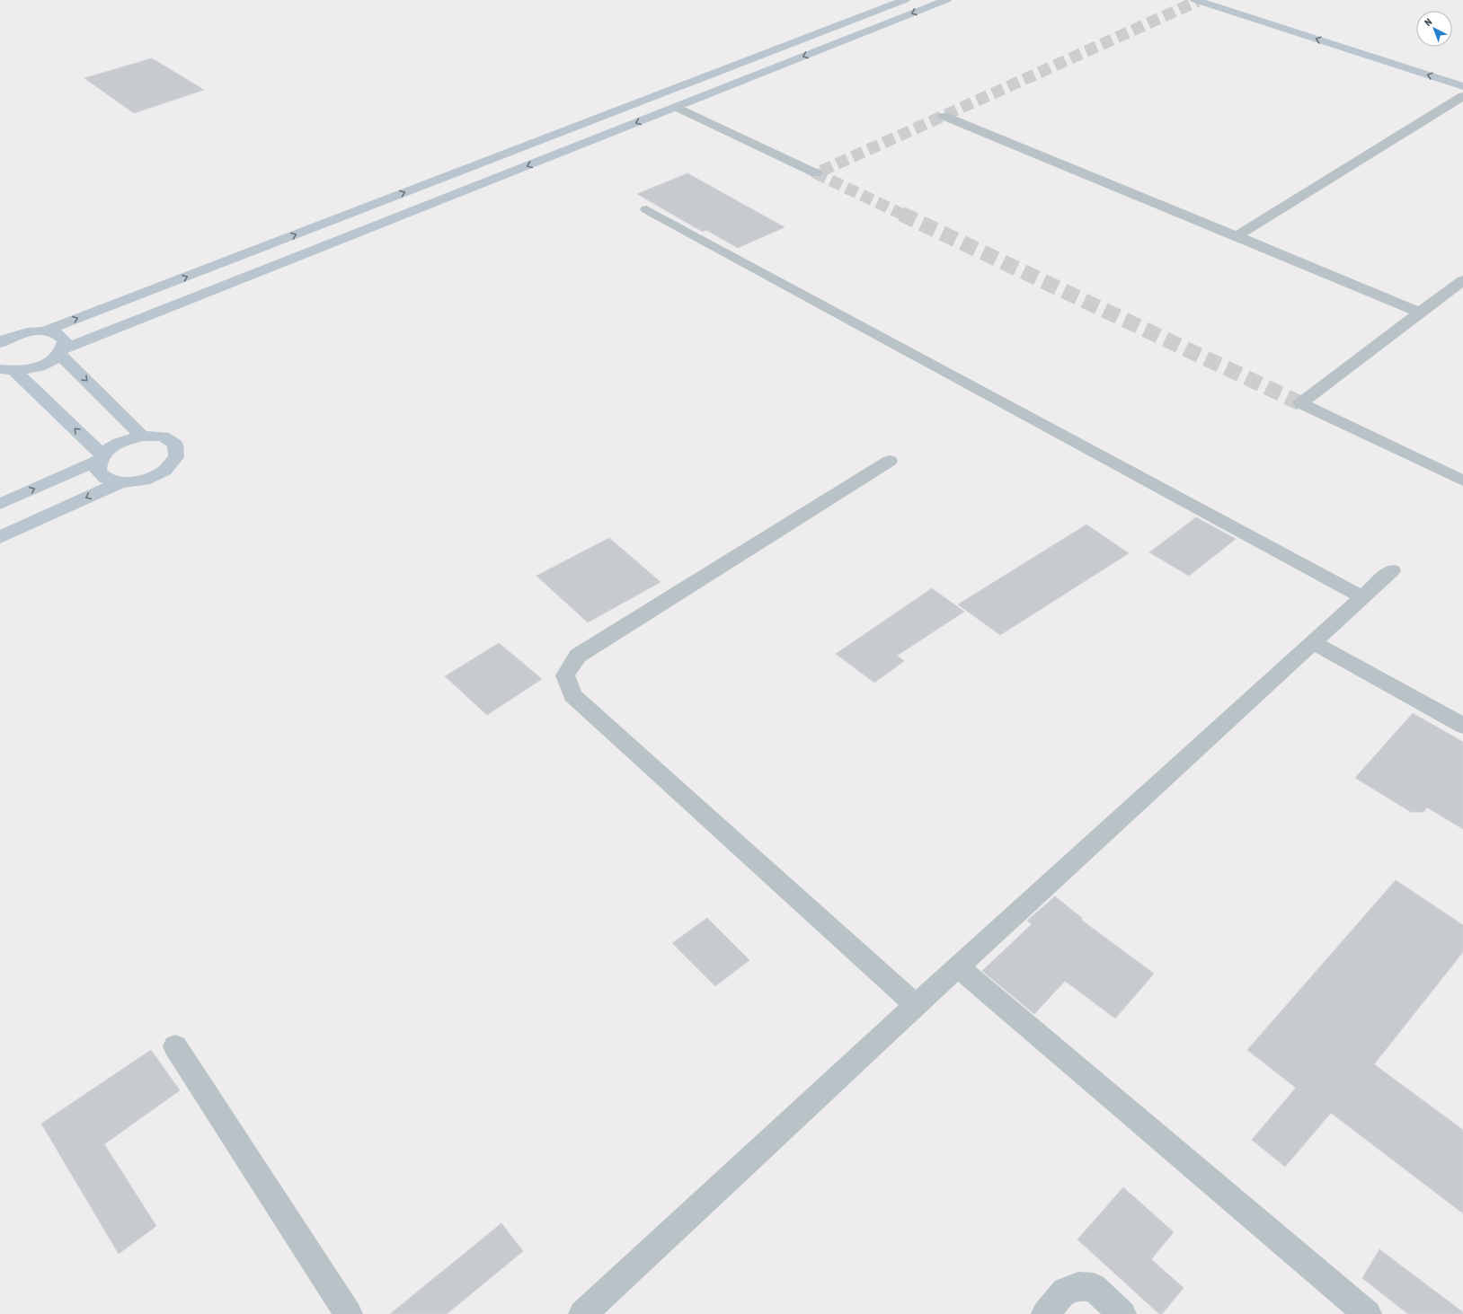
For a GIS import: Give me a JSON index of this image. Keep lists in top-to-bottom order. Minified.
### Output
{"north":"top left"}
